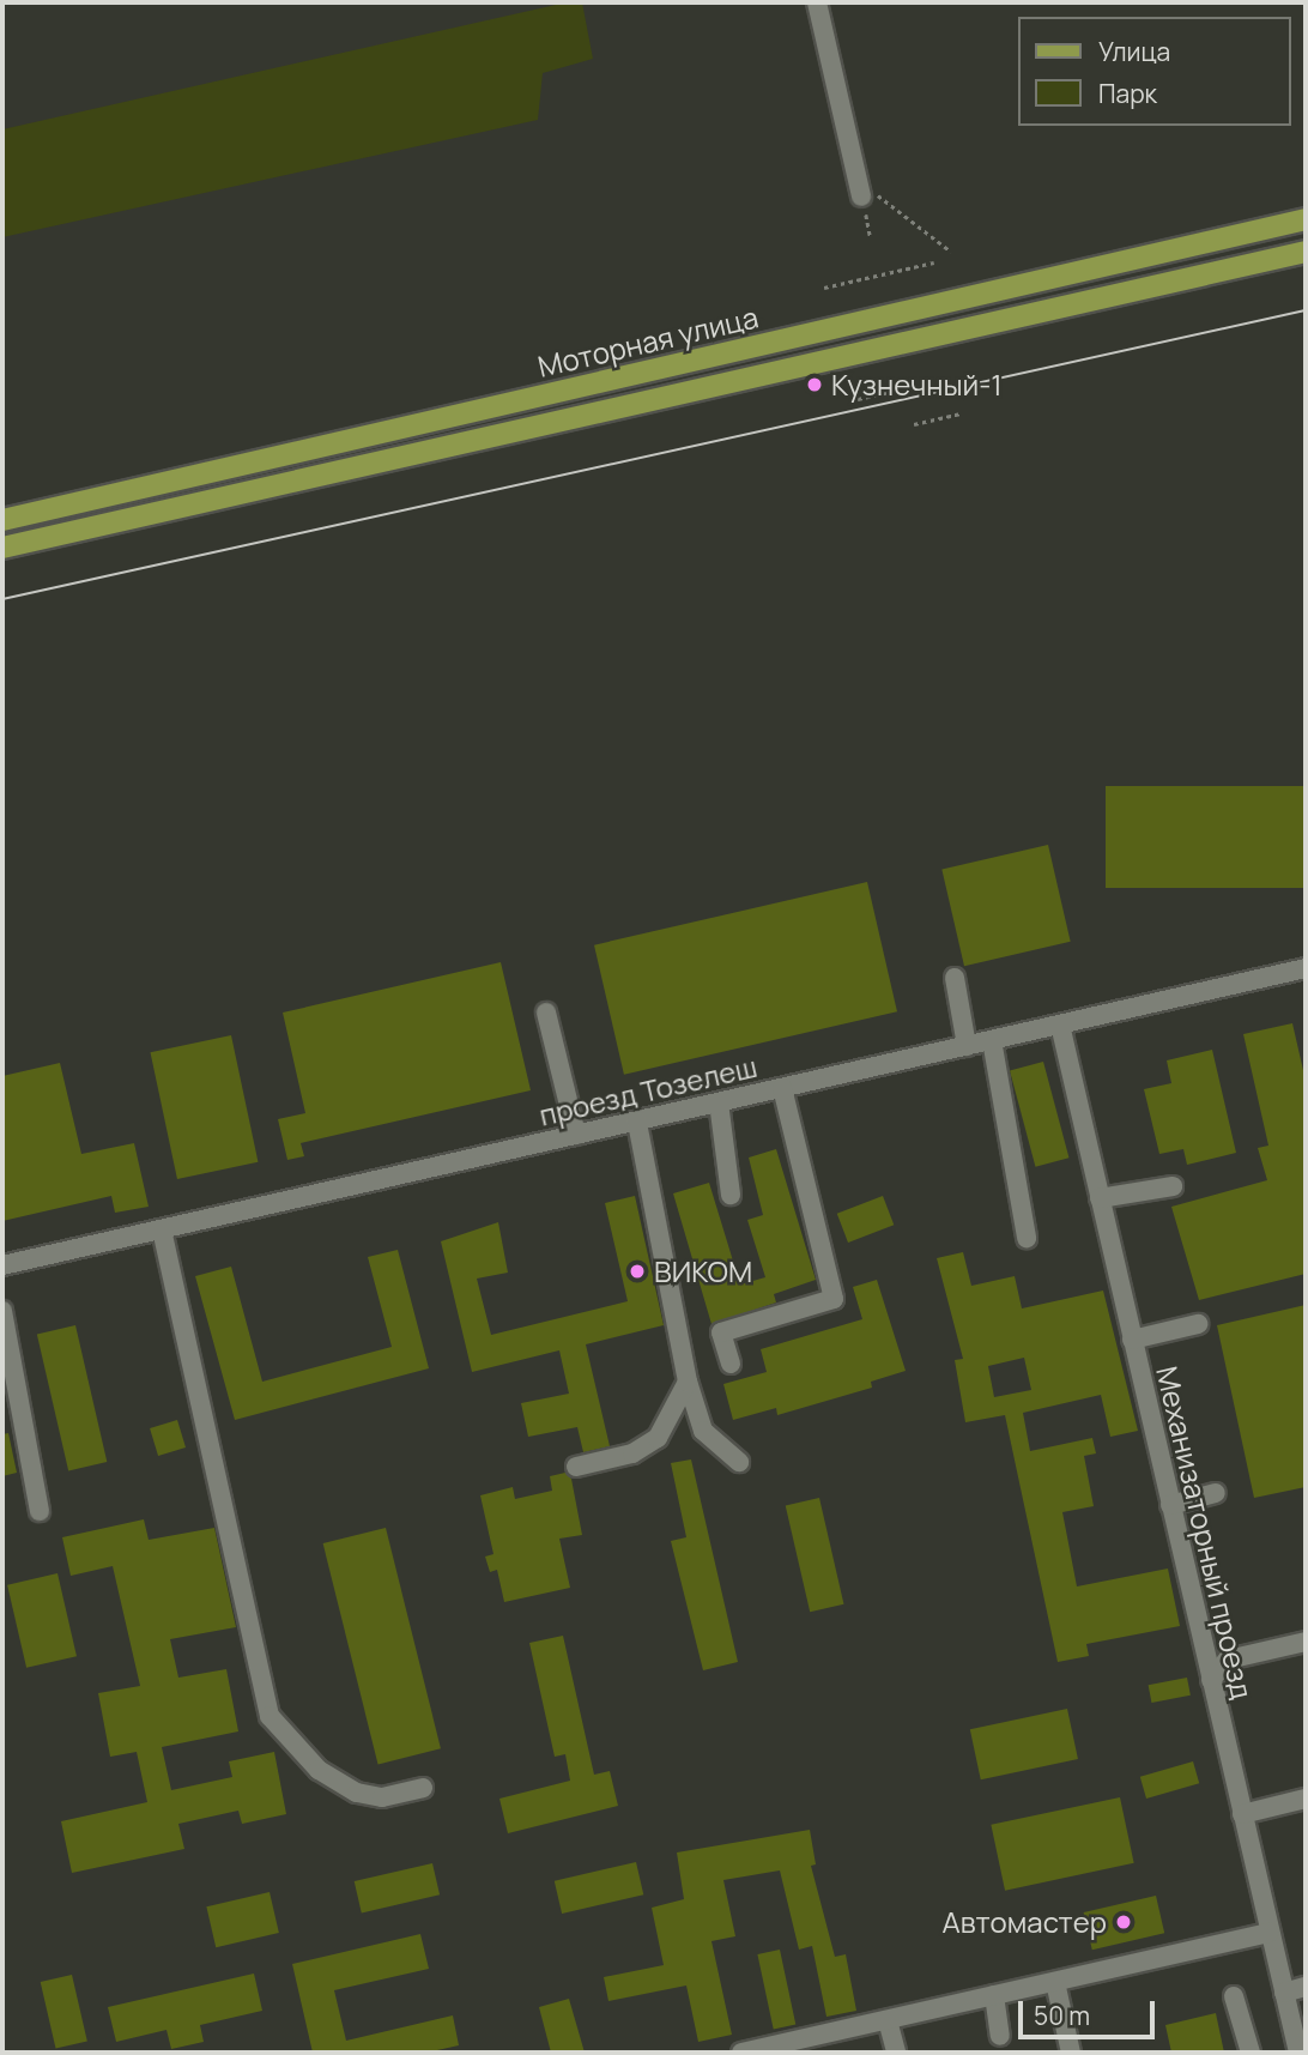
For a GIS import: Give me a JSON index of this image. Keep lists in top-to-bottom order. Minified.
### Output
{"streets":{"main road":["Моторная улица"],"street":["проезд Тозелеш","Механизаторный проезд"]},"crossings":[["проезд Тозелеш","Механизаторный проезд"]],"places":["Кузнечный-1","ВИКОМ","Автомастер"],"legend":["Улица","Парк"],"scale_bar":"50 m"}
